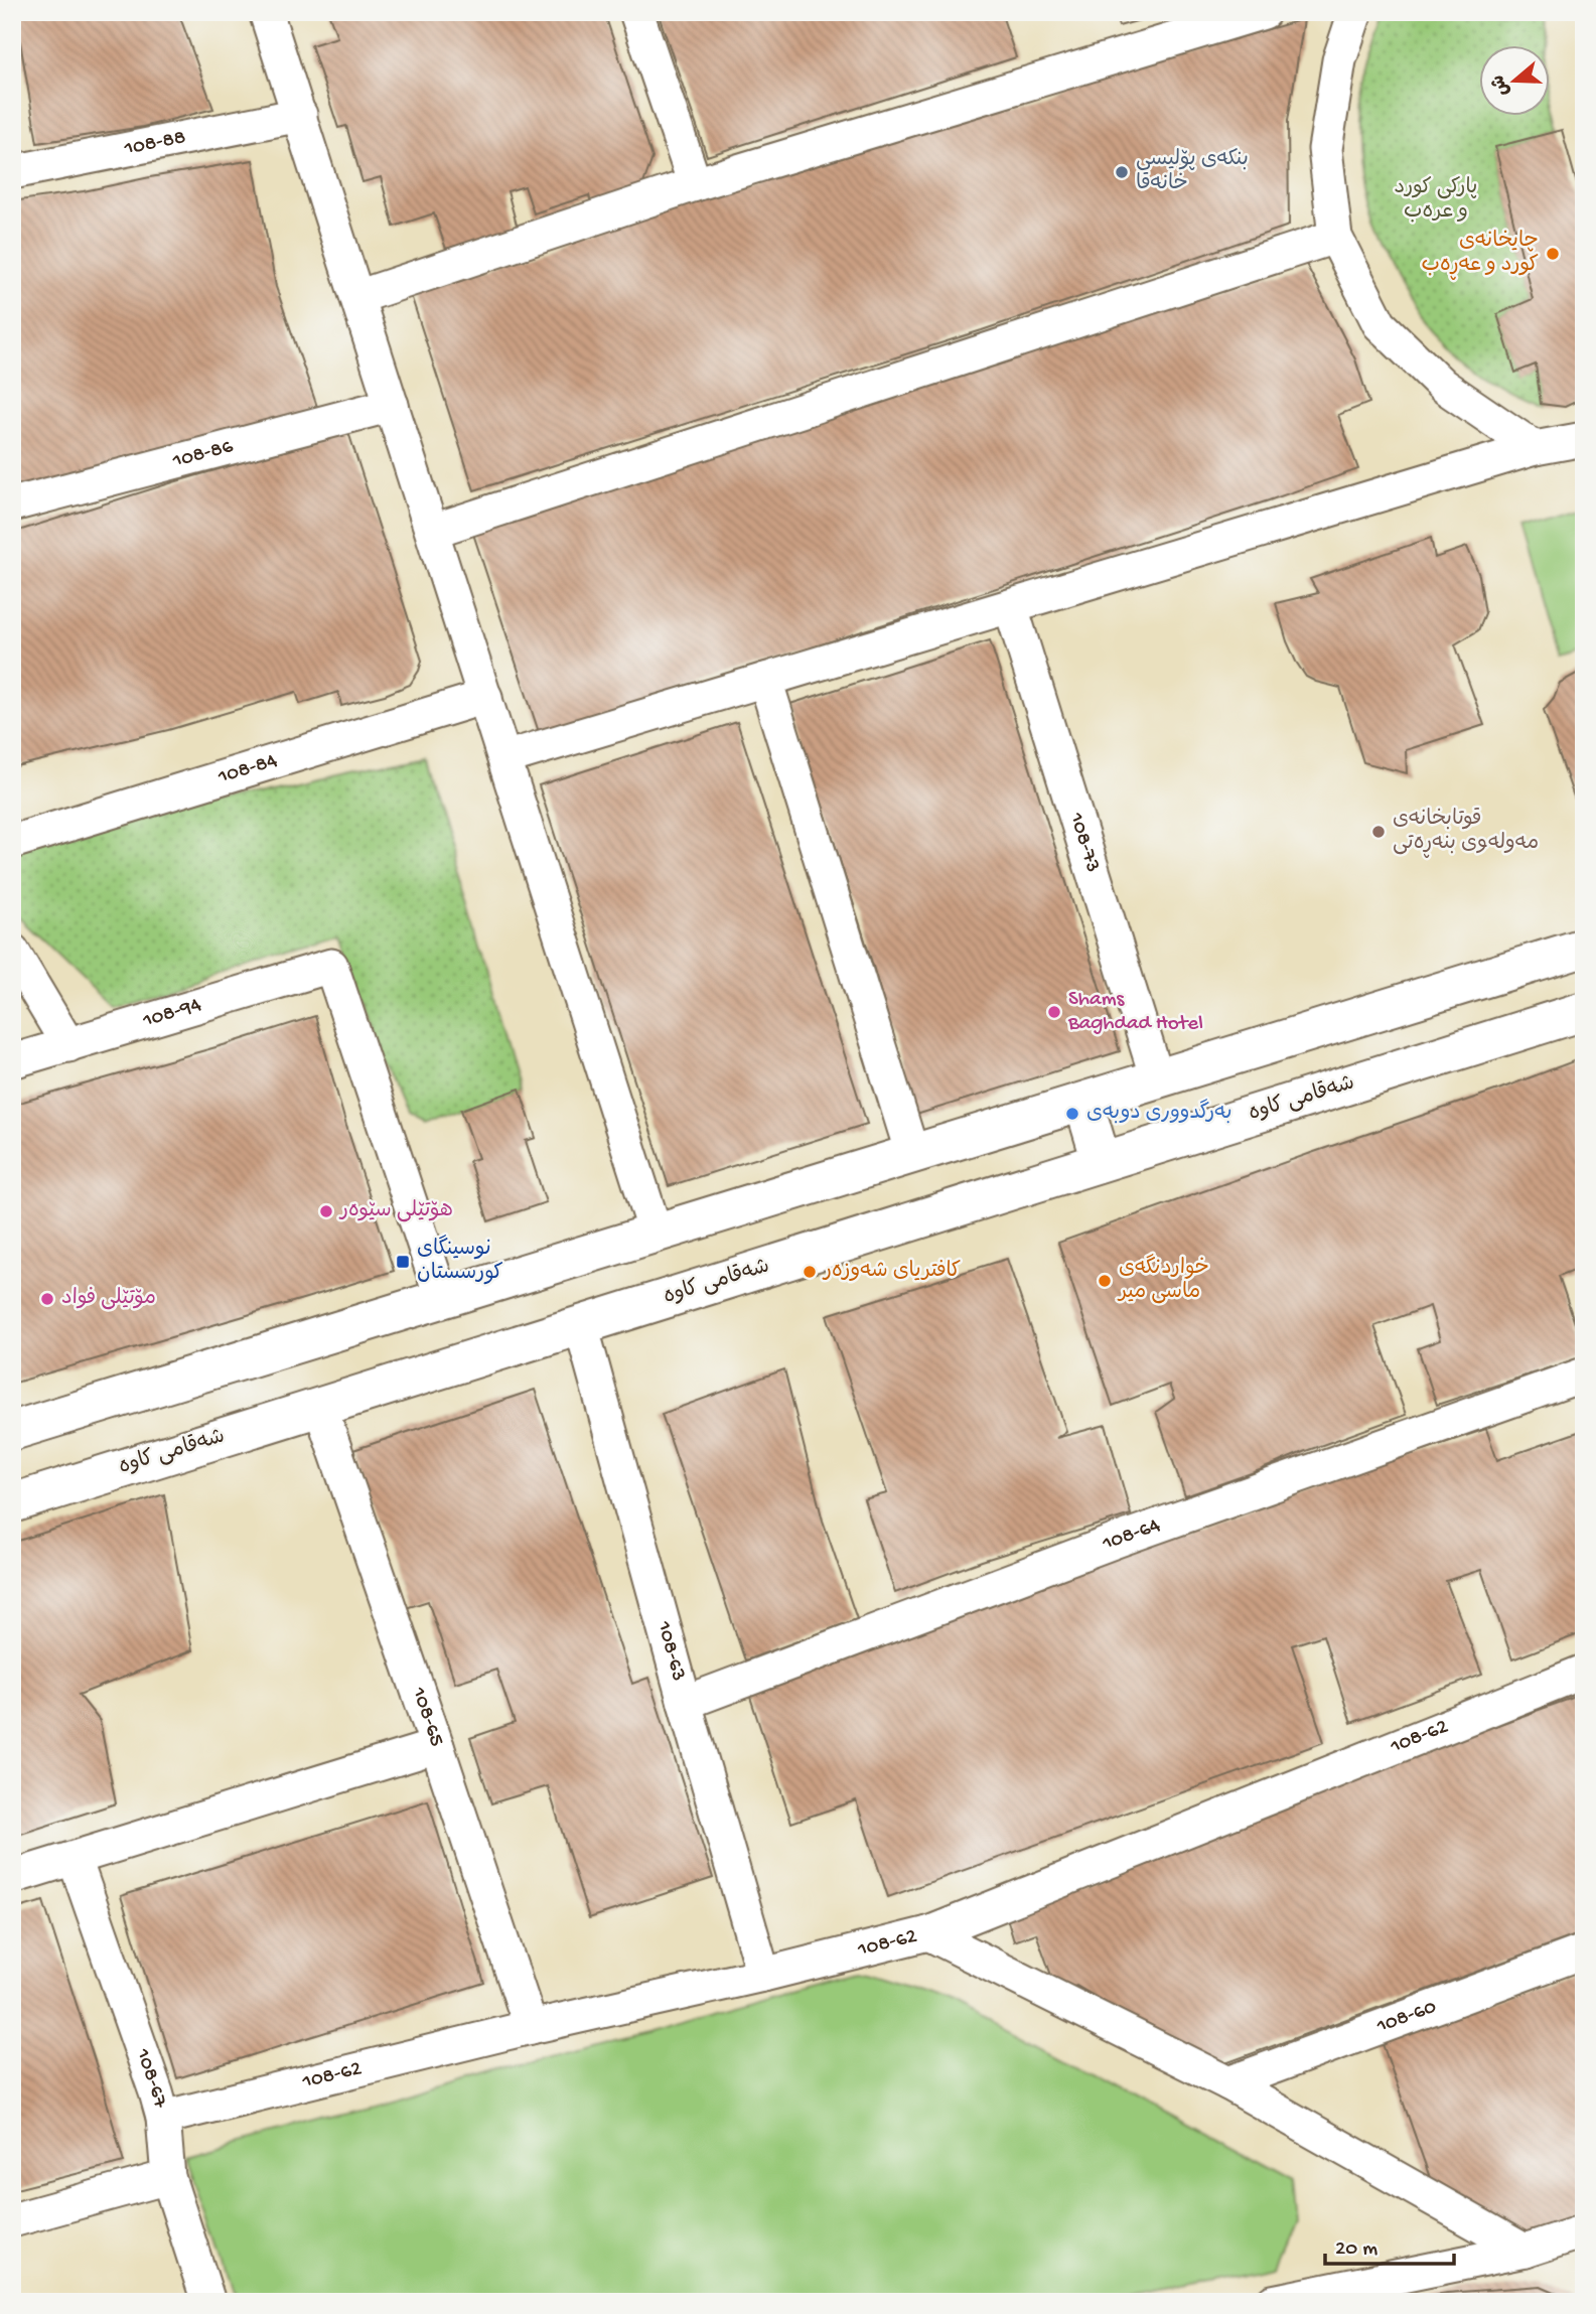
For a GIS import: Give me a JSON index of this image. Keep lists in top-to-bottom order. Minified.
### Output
{"streets":{"main road":["شەقامی کاوە"],"street":["108-88","108-86","108-84","108-73","108-94","108-64","108-63","108-65","108-62","108-60","108-67"]},"crossings":[["شەقامی کاوە","108-63"],["شەقامی کاوە","108-65"],["108-64","108-63"],["108-63","108-62"],["108-65","108-62"],["108-62","108-67"]],"parks":["پاركی كورد و عرەب"],"places":{"other":["بنکەی پۆلیسی خانەقا","چایخانەی کورد و عەڕەب","قوتابخانەی مەولەوی بنەڕەتی","Shams Baghdad Hotel","بەرگدووری دوبەی","هۆتێلی سێوەر","کافتریای شەوزەر","خواردنگەی ماسی میر","مۆتێلی فواد"],"transit":["نوسینگای کورسستان"]},"scale_bar":"20 m","north":"left"}
